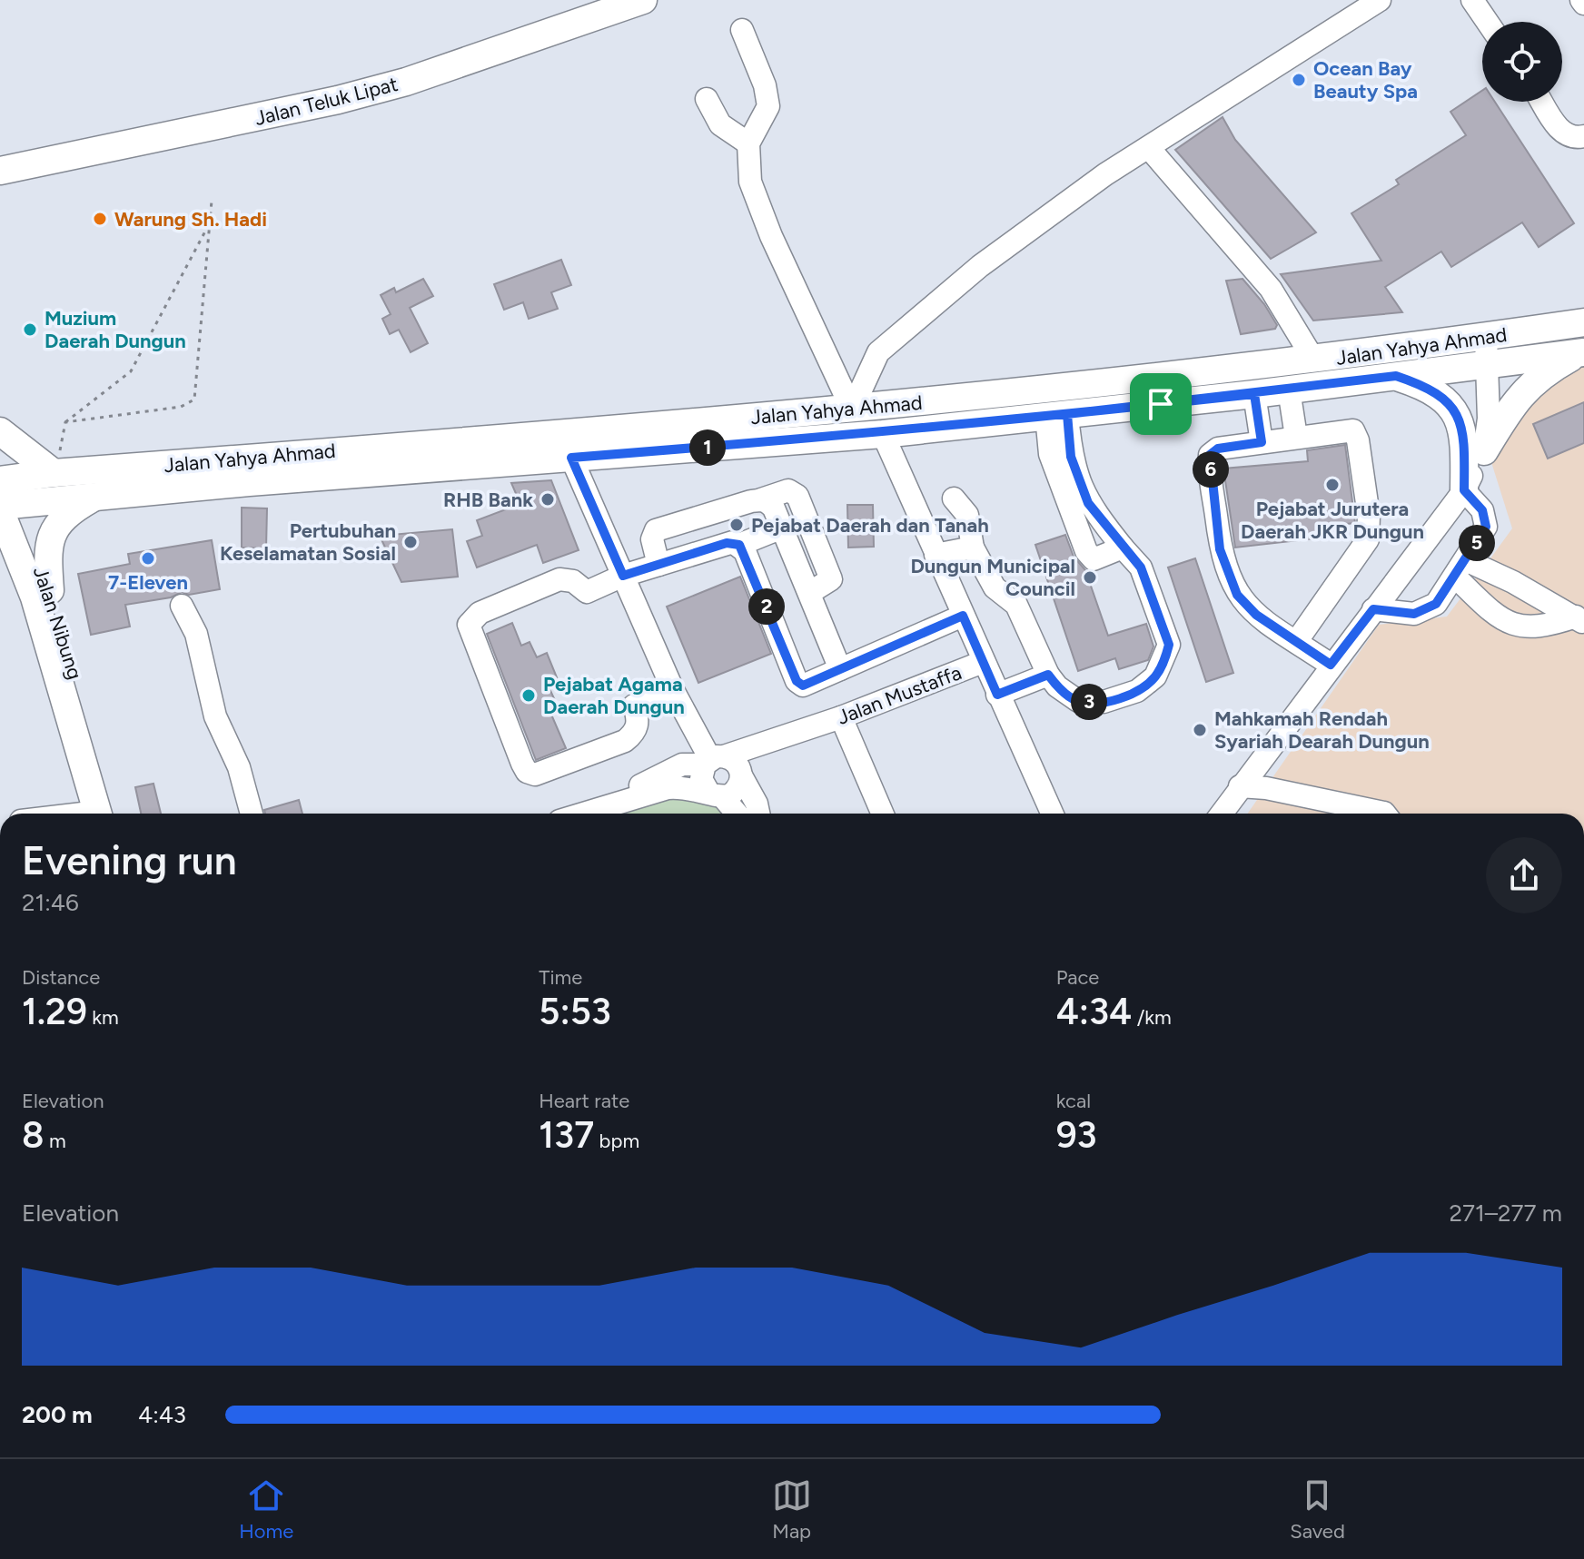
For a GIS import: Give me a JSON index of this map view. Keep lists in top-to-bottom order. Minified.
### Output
{"streets":{"main road":["Jalan Teluk Lipat","Jalan Yahya Ahmad","Jalan Nibung"],"street":["Jalan Mustaffa"]},"crossings":[["Jalan Yahya Ahmad","Jalan Nibung"]],"places":["Ocean Bay Beauty Spa","Warung Sh. Hadi","Muzium Daerah Dungun","Pejabat Jurutera Daerah JKR Dungun","RHB Bank","Pejabat Daerah dan Tanah","Pertubuhan Keselamatan Sosial","7-Eleven","Dungun Municipal Council","Pejabat Agama Daerah Dungun","Mahkamah Rendah Syariah Dearah Dungun"],"page":{"pins":["1","6","5","2","3"],"heading":["Evening run","21:46"],"stats":[["Distance","1.29 km"],["Time","5:53"],["Pace","4:34 /km"],["Elevation","8 m"],["Heart rate","137 bpm"],["kcal","93"]],"chart":["Elevation","271–277 m"],"list":[{"name":"200 m","note":"4:43"}],"tabs":["Home","Map","Saved"]}}
